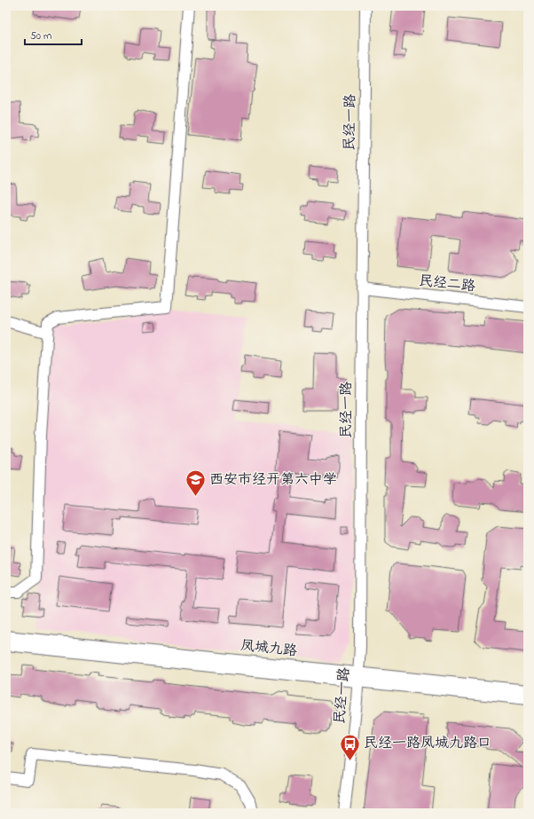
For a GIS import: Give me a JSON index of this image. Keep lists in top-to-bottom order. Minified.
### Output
{"streets":{"street":["民经一路","民经二路","凤城九路"]},"crossings":[["民经一路","民经二路"],["民经一路","凤城九路"]],"places":{"school or university":["西安市经开第六中学"],"bus stop":["民经一路凤城九路口"]},"scale_bar":"50 m"}
